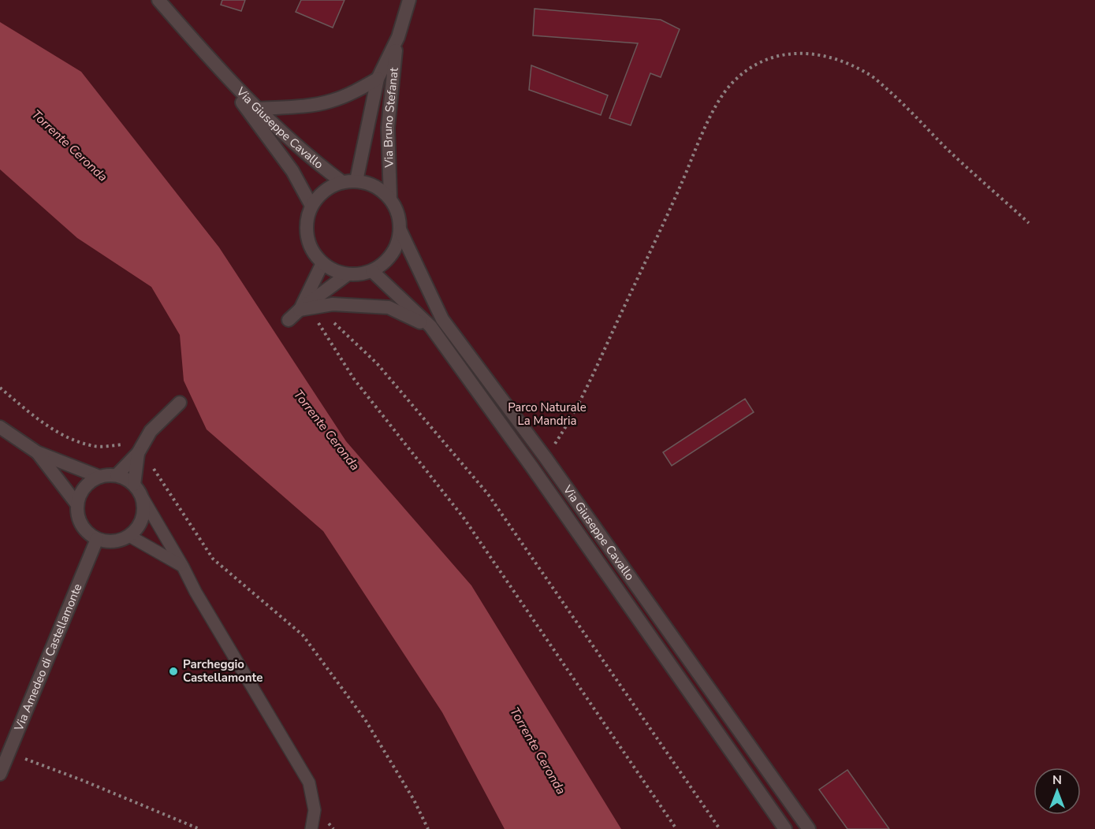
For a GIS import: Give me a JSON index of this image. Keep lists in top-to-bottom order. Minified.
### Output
{"streets":{"street":["Via Bruno Stefanat","Via Giuseppe Cavallo","Via Amedeo di Castellamonte"]},"crossings":[["Via Bruno Stefanat","Via Giuseppe Cavallo"]],"water":["Torrente Ceronda"],"parks":["Parco Naturale La Mandria"],"places":["Parcheggio Castellamonte"],"north":"top"}
